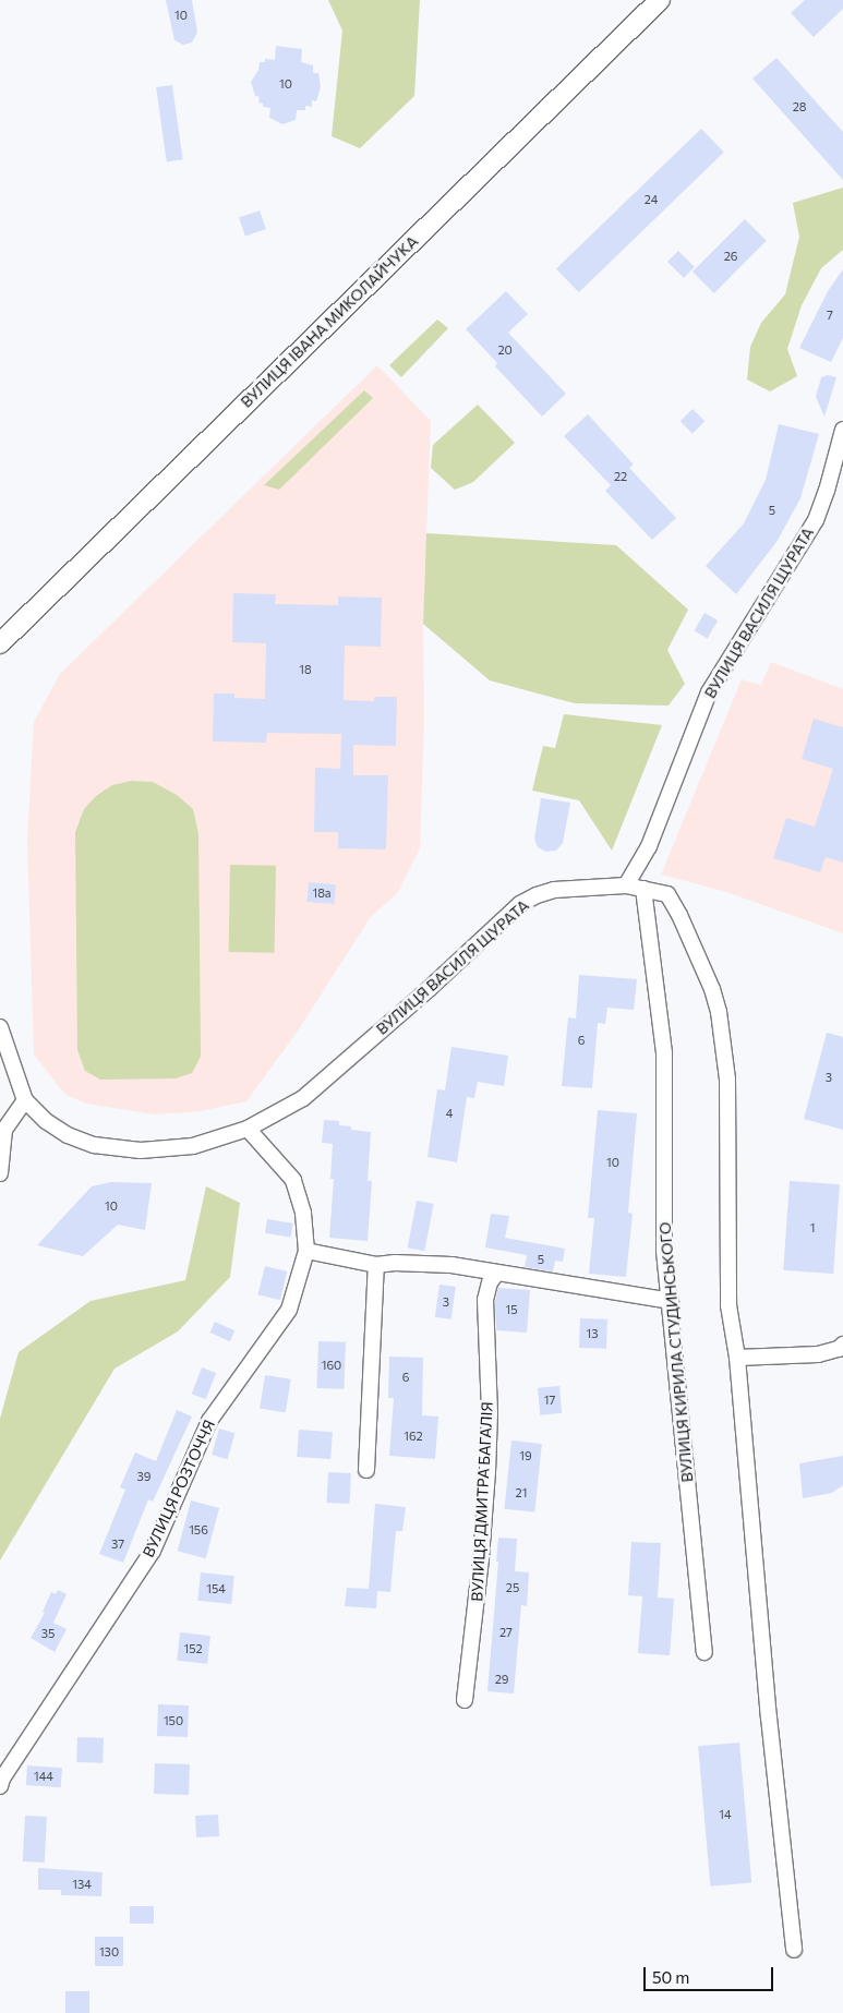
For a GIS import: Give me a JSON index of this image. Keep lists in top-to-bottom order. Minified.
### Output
{"streets":{"street":["ВУЛИЦЯ ІВАНА МИКОЛАЙЧУКА","ВУЛИЦЯ ВАСИЛЯ ЩУРАТА","ВУЛИЦЯ КИРИЛА СТУДИНСЬКОГО","ВУЛИЦЯ РОЗТОЧЧЯ","ВУЛИЦЯ ДМИТРА БАГАЛІЯ"]},"crossings":[["ВУЛИЦЯ ВАСИЛЯ ЩУРАТА","ВУЛИЦЯ РОЗТОЧЧЯ"]],"house_numbers":["10","10","28","24","26","7","20","22","5","18","18а","6","3","4","10","10","1","5","3","15","13","160","6","17","162","19","39","21","156","37","25","154","27","35","152","29","150","144","14","134","130"],"scale_bar":"50 m"}
